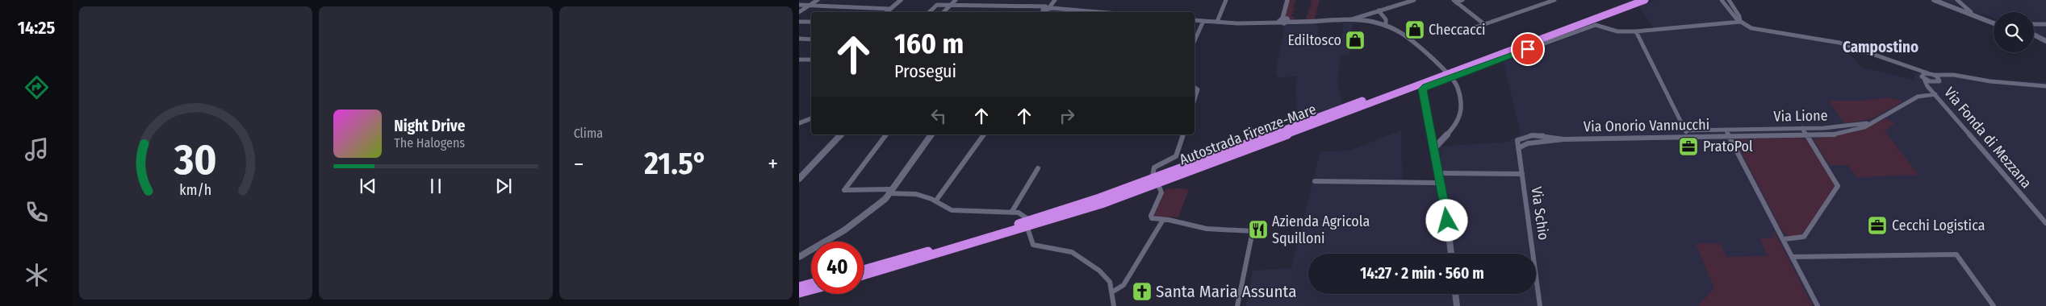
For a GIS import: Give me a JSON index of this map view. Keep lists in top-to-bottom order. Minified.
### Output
{"streets":{"highway":["Autostrada Firenze-Mare"],"street":["Via Lione","Via Onorio Vannucchi","Via Fonda di Mezzana","Via Schio"]},"crossings":[["Via Lione","Via Onorio Vannucchi"],["Via Lione","Via Fonda di Mezzana"],["Via Onorio Vannucchi","Via Schio"]],"districts":["Campostino"],"places":{"shop":["Checcacci","Ediltosco"],"office":["PratoPol","Cecchi Logistica"],"restaurant":["Azienda Agricola Squilloni"],"church":["Santa Maria Assunta"]},"page":{"tabs":"14:25","tile":"Clima","turn":["160 m","Prosegui"],"song":["Night Drive","The Halogens"],"heat":["−","21.5°","+"],"limit":"40","trip":"14:27 · 2 min · 560 m","gauge":["30","km/h"]}}
